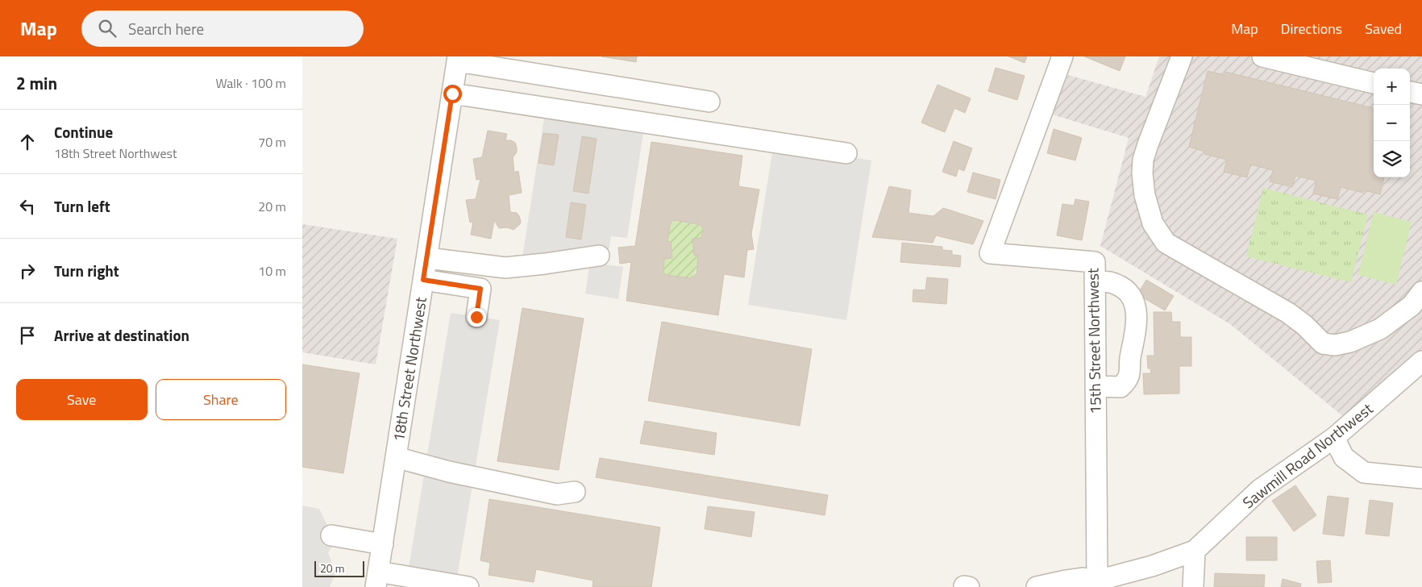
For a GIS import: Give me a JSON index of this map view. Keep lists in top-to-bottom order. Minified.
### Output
{"streets":{"street":["15th Street Northwest","18th Street Northwest","Sawmill Road Northwest"]},"crossings":[["15th Street Northwest","Sawmill Road Northwest"]],"scale_bar":"20 m","page":{"header":"Map","search":"Search here","nav":["Map","Directions","Saved"],"heading":["2 min","Walk · 100 m"],"map_buttons":["+","−"],"list":[["Continue","18th Street Northwest","70 m"],["Turn left","20 m"],["Turn right","10 m"],"Arrive at destination"],"buttons":["Save","Share"],"scale":"20 m"}}
